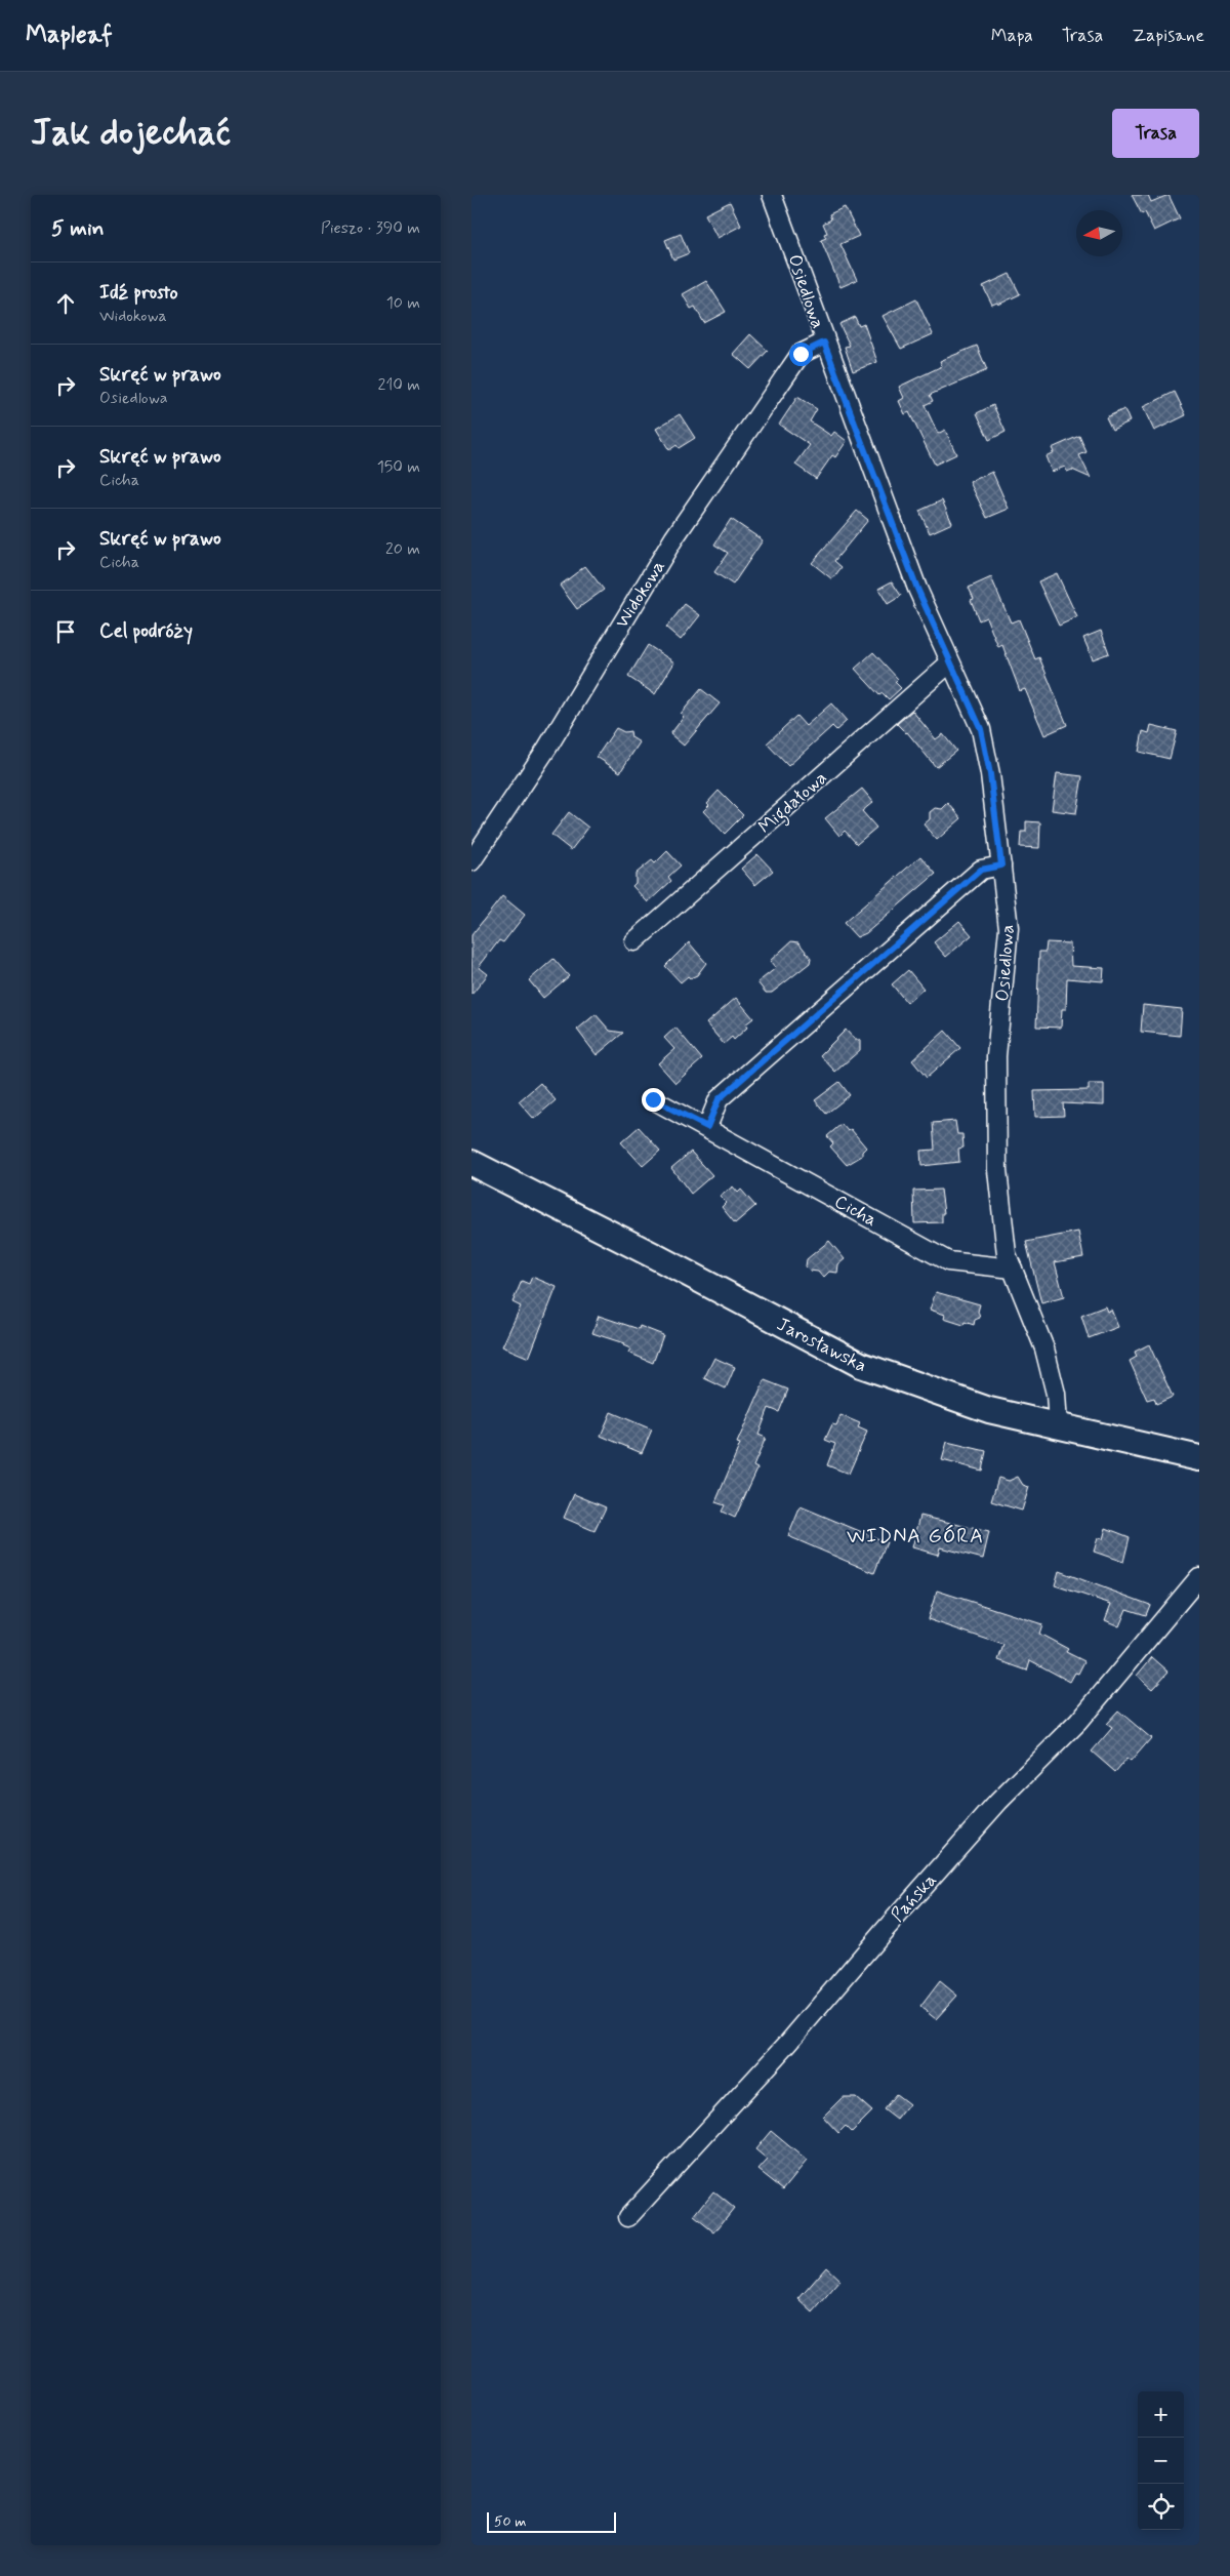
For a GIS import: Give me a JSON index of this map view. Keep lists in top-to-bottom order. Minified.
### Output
{"streets":{"main road":["Jarosławska"],"street":["Osiedlowa","Widokowa","Migdałowa","Cicha","Pańska"]},"crossings":[["Osiedlowa","Widokowa"],["Osiedlowa","Migdałowa"],["Osiedlowa","Cicha"],["Osiedlowa","Jarosławska"]],"districts":["WIDNA GÓRA"],"scale_bar":"50 m","north":"left","page":{"header":"Mapleaf","nav":["Mapa","Trasa","Zapisane"],"buttons":"Trasa","title":"Jak dojechać","heading":["5 min","Pieszo · 390 m"],"list":[["Idź prosto","Widokowa","10 m"],["Skręć w prawo","Osiedlowa","210 m"],["Skręć w prawo","Cicha","150 m"],["Skręć w prawo","Cicha","20 m"],"Cel podróży"],"map_buttons":["+","−"],"scale":"50 m"}}
